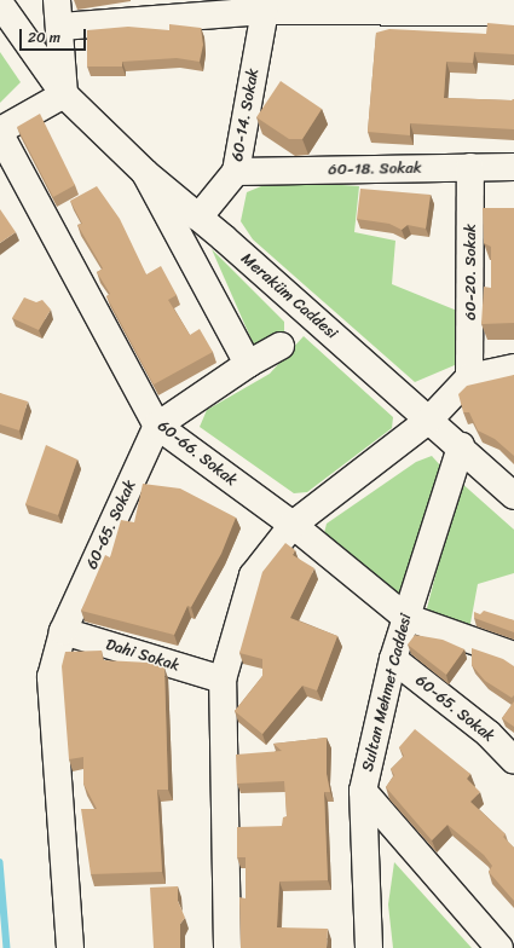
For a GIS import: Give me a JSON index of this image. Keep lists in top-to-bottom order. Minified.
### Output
{"streets":{"street":["60-14. Sokak","60-18. Sokak","60-20. Sokak","Meraküm Caddesi","60-66. Sokak","60-65. Sokak","Dahi Sokak","Sultan Mehmet Caddesi"]},"crossings":[["60-14. Sokak","60-18. Sokak"],["60-14. Sokak","Meraküm Caddesi"],["60-18. Sokak","60-20. Sokak"],["Meraküm Caddesi","Sultan Mehmet Caddesi"],["60-66. Sokak","60-65. Sokak"],["60-66. Sokak","Sultan Mehmet Caddesi"],["60-65. Sokak","Dahi Sokak"],["60-65. Sokak","Sultan Mehmet Caddesi"]],"scale_bar":"20 m"}
